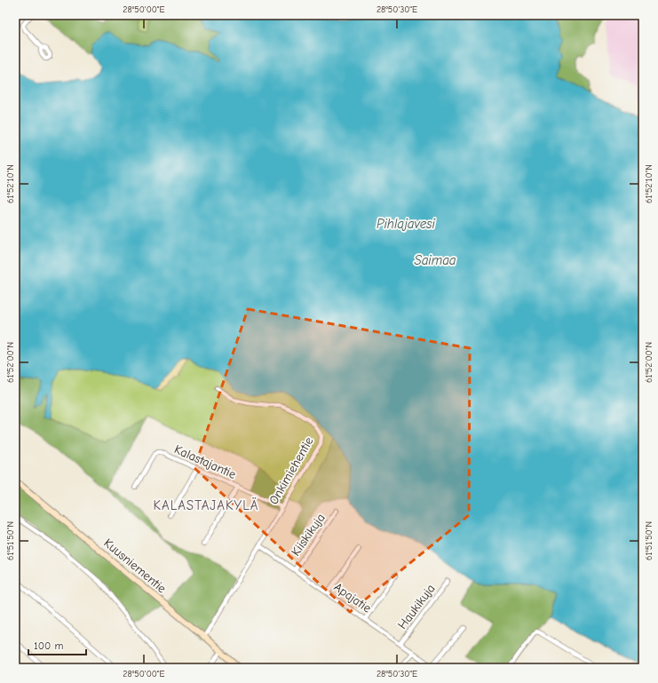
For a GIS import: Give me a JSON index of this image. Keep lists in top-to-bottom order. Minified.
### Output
{"streets":{"street":["Kalastajantie","Onkimiehentie","Kiiskikuja","Kuusniementie","Apajatie","Haukikuja"]},"crossings":[["Kalastajantie","Onkimiehentie"],["Onkimiehentie","Kuusniementie"],["Onkimiehentie","Apajatie"],["Kiiskikuja","Apajatie"],["Apajatie","Haukikuja"]],"districts":["KALASTAJAKYLÄ"],"water":["Pihlajavesi","Saimaa"],"scale_bar":"100 m","coordinates":["28°50'00\"E","28°50'30\"E","61°52'10\"N","61°52'00\"N","61°51'50\"N"]}
